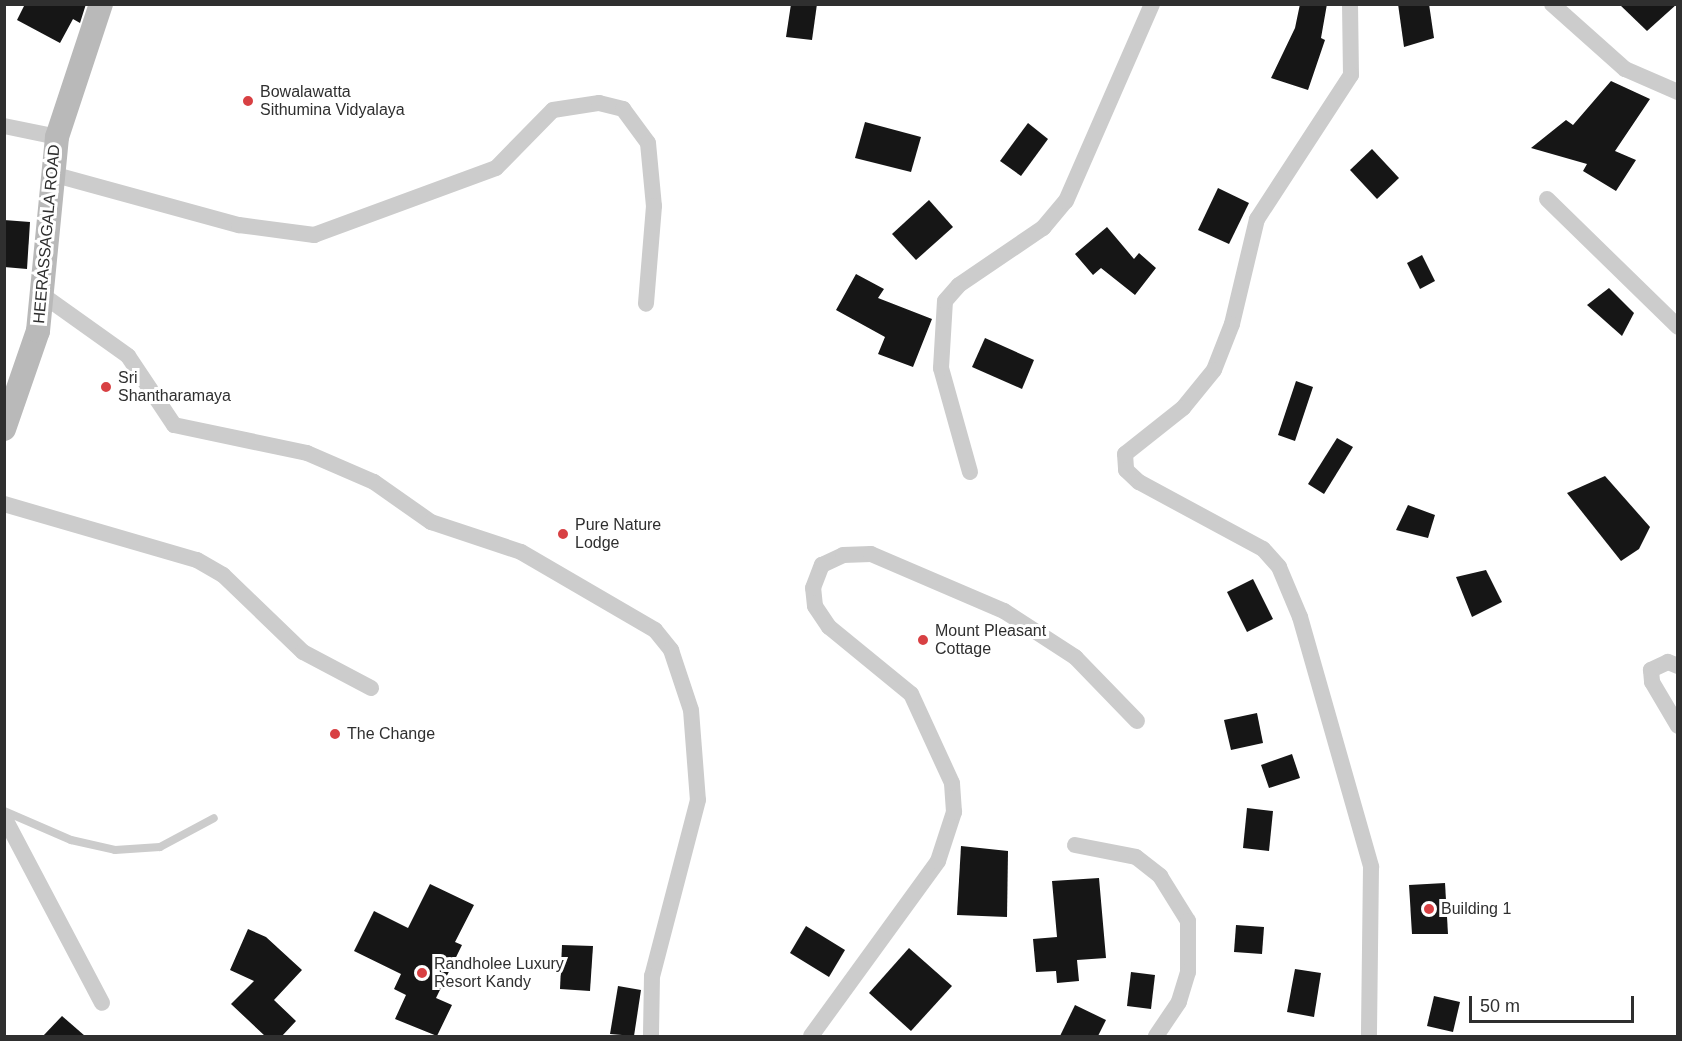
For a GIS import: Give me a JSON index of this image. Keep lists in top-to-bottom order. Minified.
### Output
{"streets":{"street":["HEERASSAGALA ROAD"]},"places":["Bowalawatta Sithumina Vidyalaya","Sri Shantharamaya","Pure Nature Lodge","Mount Pleasant Cottage","The Change","Building 1","Randholee Luxury Resort Kandy"],"scale_bar":"50 m"}
